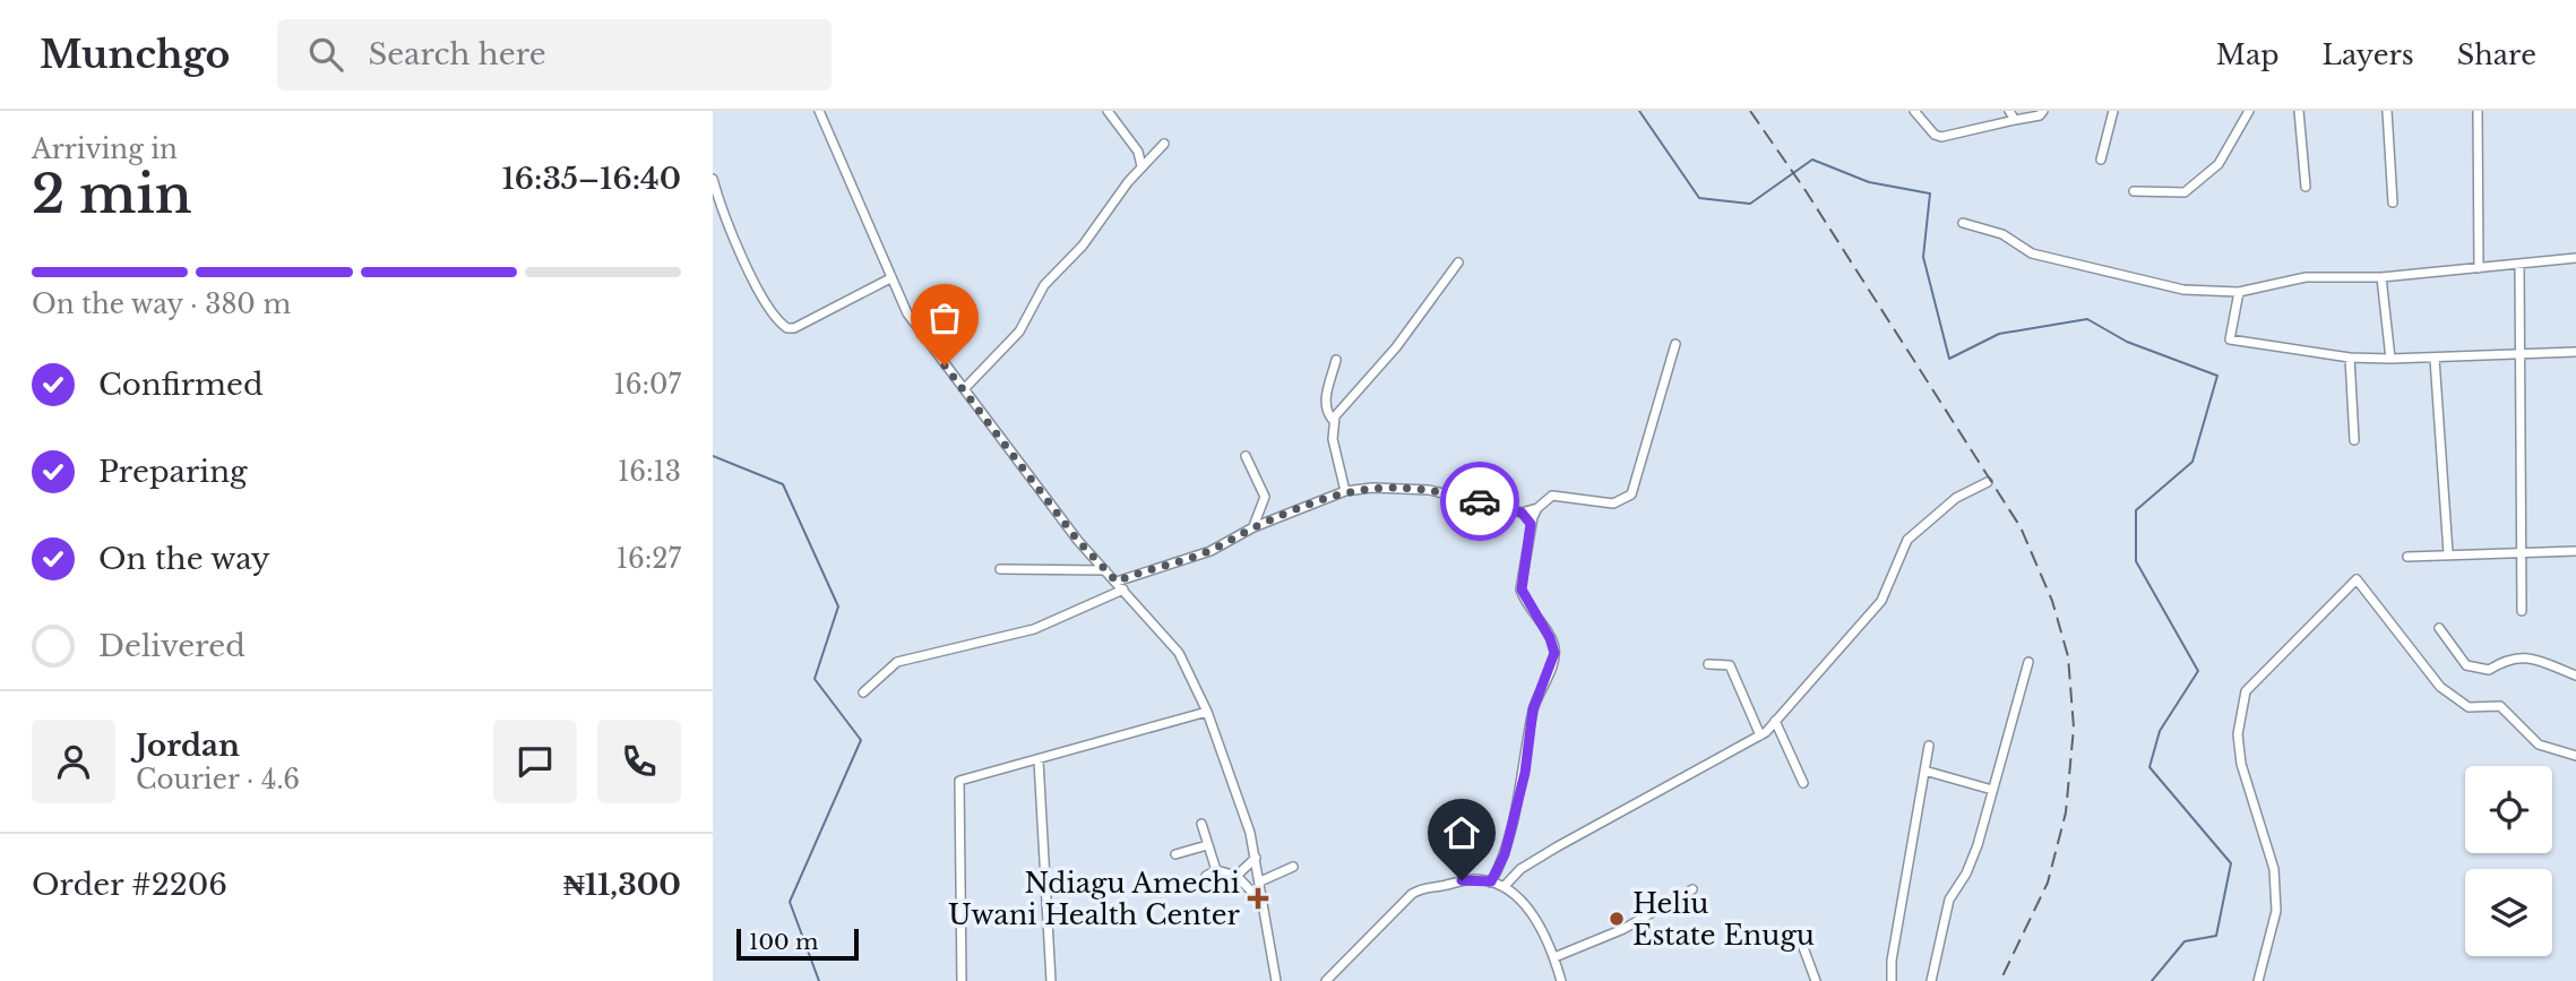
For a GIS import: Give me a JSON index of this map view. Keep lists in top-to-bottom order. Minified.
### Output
{"places":{"health":["Ndiagu Amechi Uwani Health Center"],"other":["Heliu Estate Enugu"]},"scale_bar":"100 m","page":{"header":"Munchgo","search":"Search here","nav":["Map","Layers","Share"],"heading":["2 min","Arriving in","16:35–16:40"],"panel":["Jordan","Courier · 4.6","Order #2206","₦11,300"],"bar":"On the way · 380 m","list":[["Confirmed","16:07"],["Preparing","16:13"],["On the way","16:27"],"Delivered"],"scale":"100 m"}}
